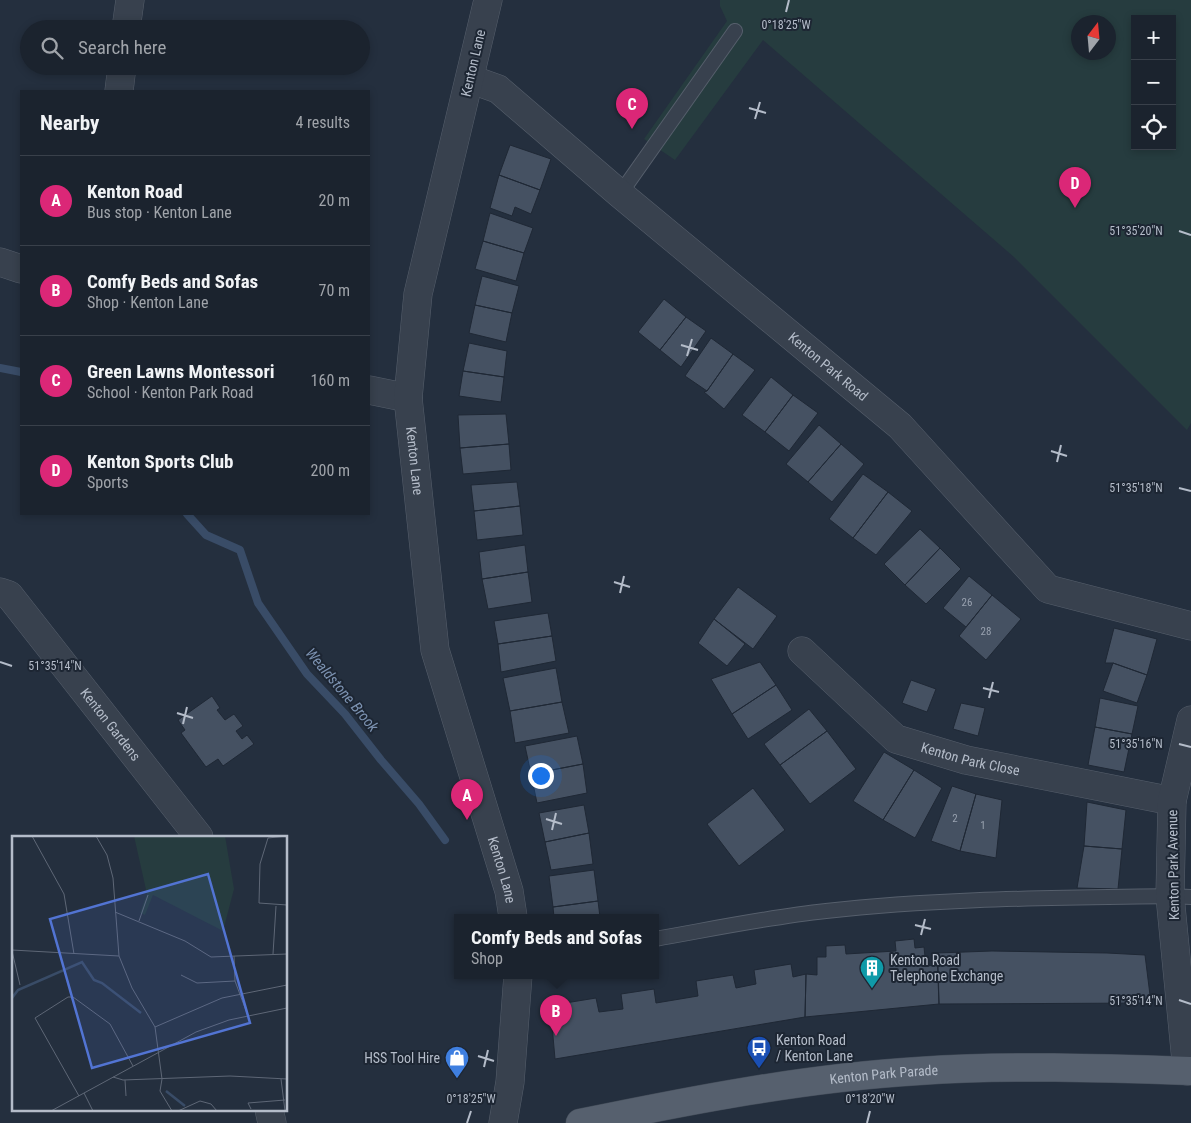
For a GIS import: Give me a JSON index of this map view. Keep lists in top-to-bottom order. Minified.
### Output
{"streets":{"main road":["Kenton Park Parade"],"street":["Kenton Lane","Kenton Park Road","Kenton Gardens","Kenton Park Close","Kenton Park Avenue"]},"crossings":[["Kenton Lane","Kenton Park Road"],["Kenton Park Close","Kenton Park Avenue"],["Kenton Park Avenue","Kenton Park Parade"]],"water":["Wealdstone Brook"],"places":{"building":["Kenton Road Telephone Exchange"],"bus stop":["Kenton Road / Kenton Lane"],"shop":["HSS Tool Hire"]},"house_numbers":["26","28","2","1"],"north":"top","page":{"map_buttons":["+","−"],"search":"Search here","pins":["C","D","A","B"],"heading":["Nearby","4 results"],"list":[{"mark":"A","name":"Kenton Road","note":"Bus stop · Kenton Lane","value":"20 m"},{"mark":"B","name":"Comfy Beds and Sofas","note":"Shop · Kenton Lane","value":"70 m"},{"mark":"C","name":"Green Lawns Montessori","note":"School · Kenton Park Road","value":"160 m"},{"mark":"D","name":"Kenton Sports Club","note":"Sports","value":"200 m"}],"popup":["Comfy Beds and Sofas","Shop"]},"coordinates":["0°18'25\"W","51°35'20\"N","51°35'18\"N","51°35'14\"N","51°35'16\"N","0°18'20\"W"]}
